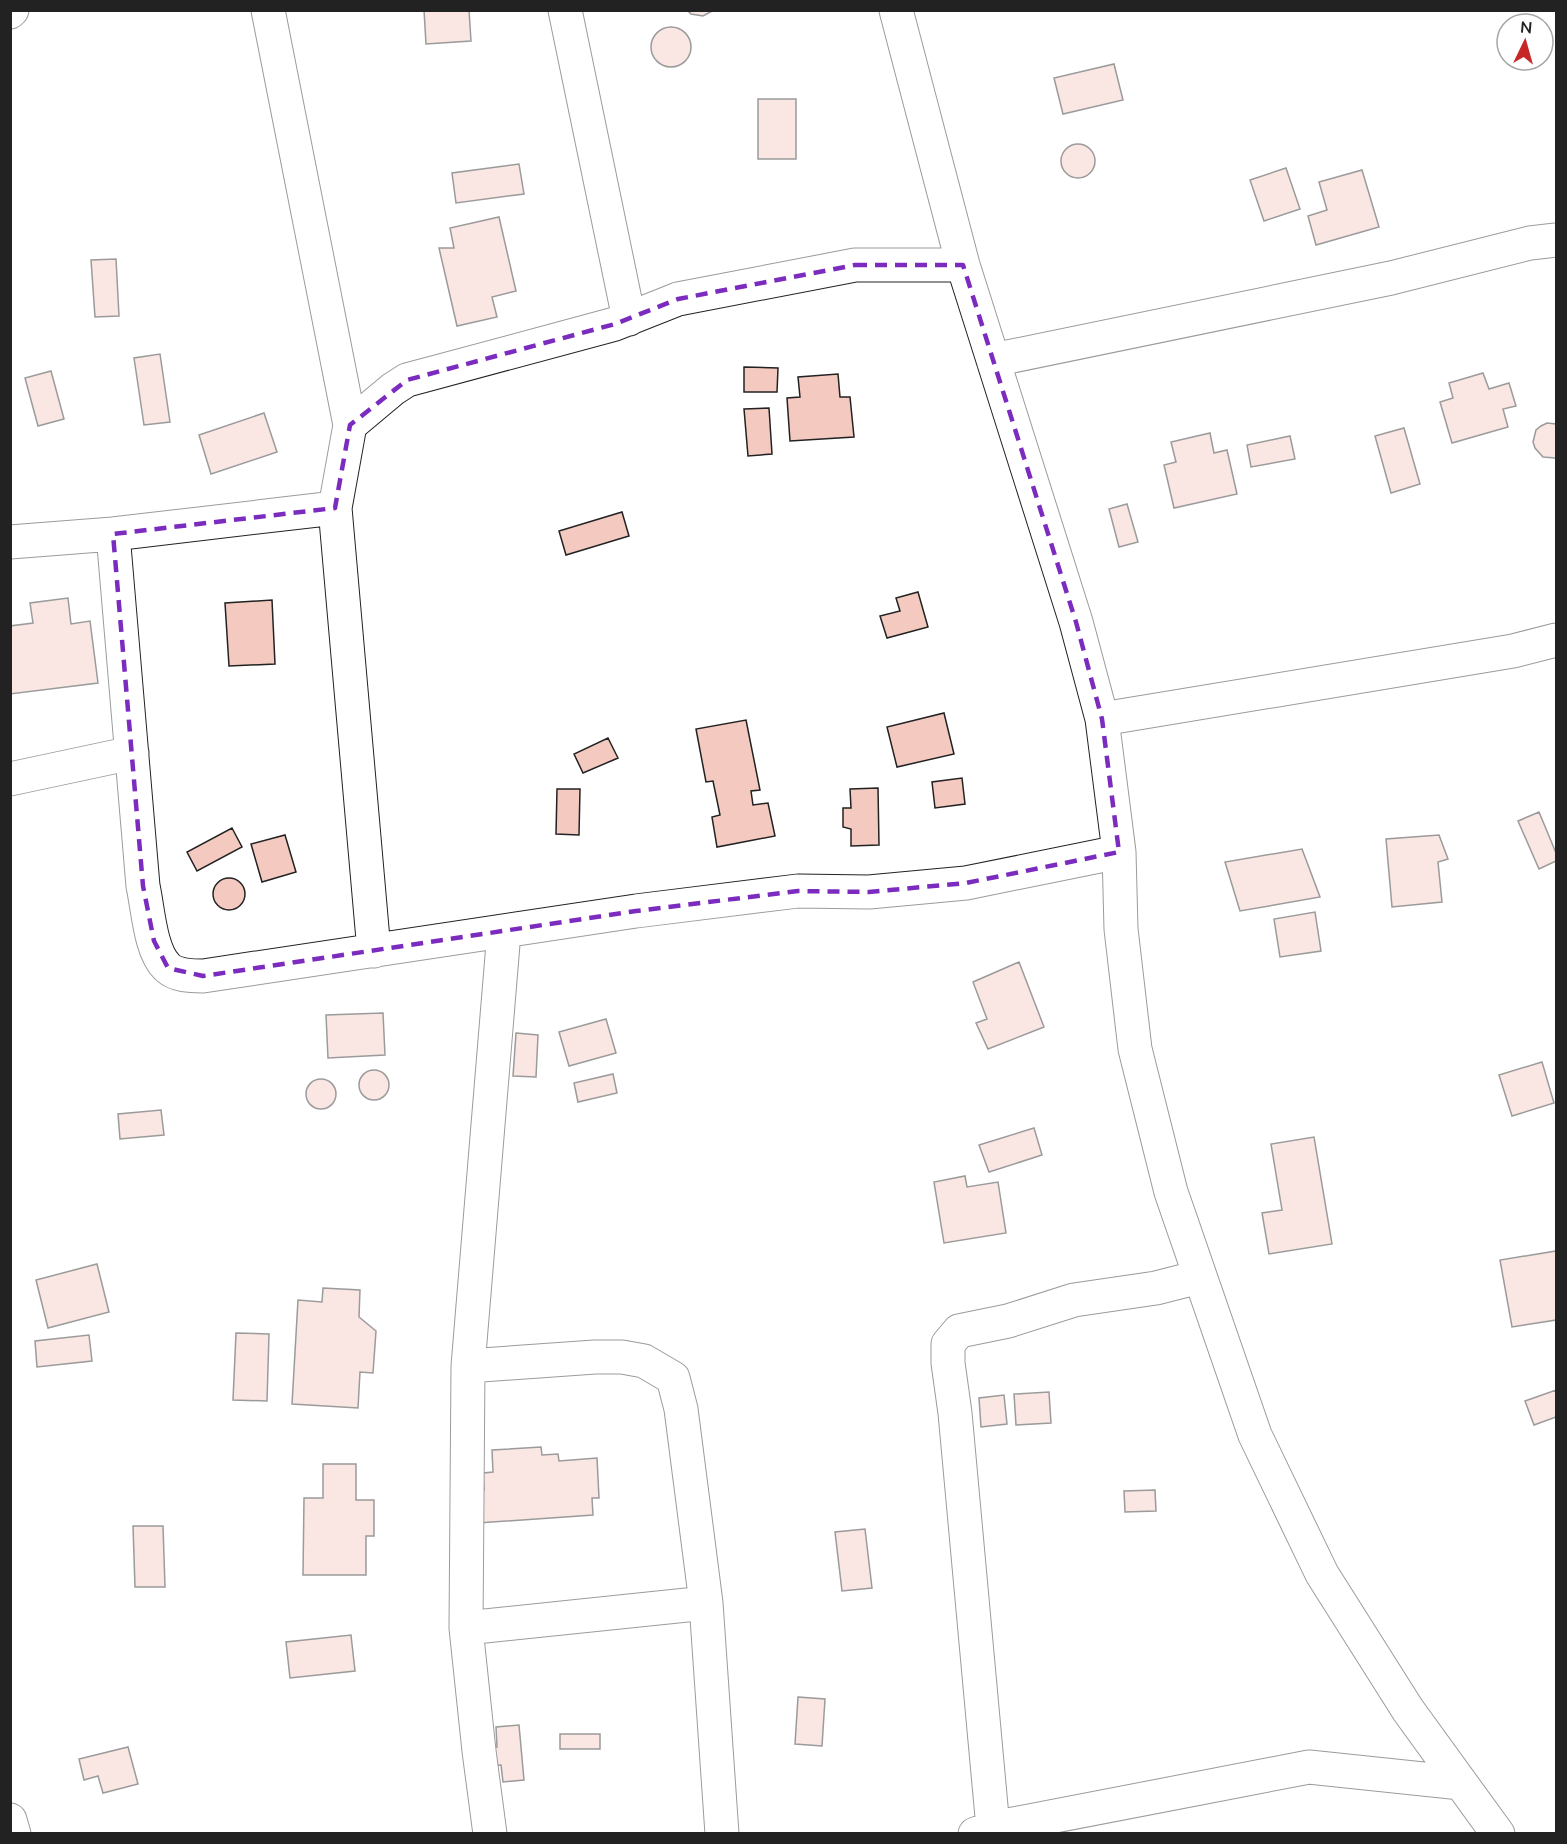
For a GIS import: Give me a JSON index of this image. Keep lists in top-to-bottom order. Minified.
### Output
{"north":"top"}
